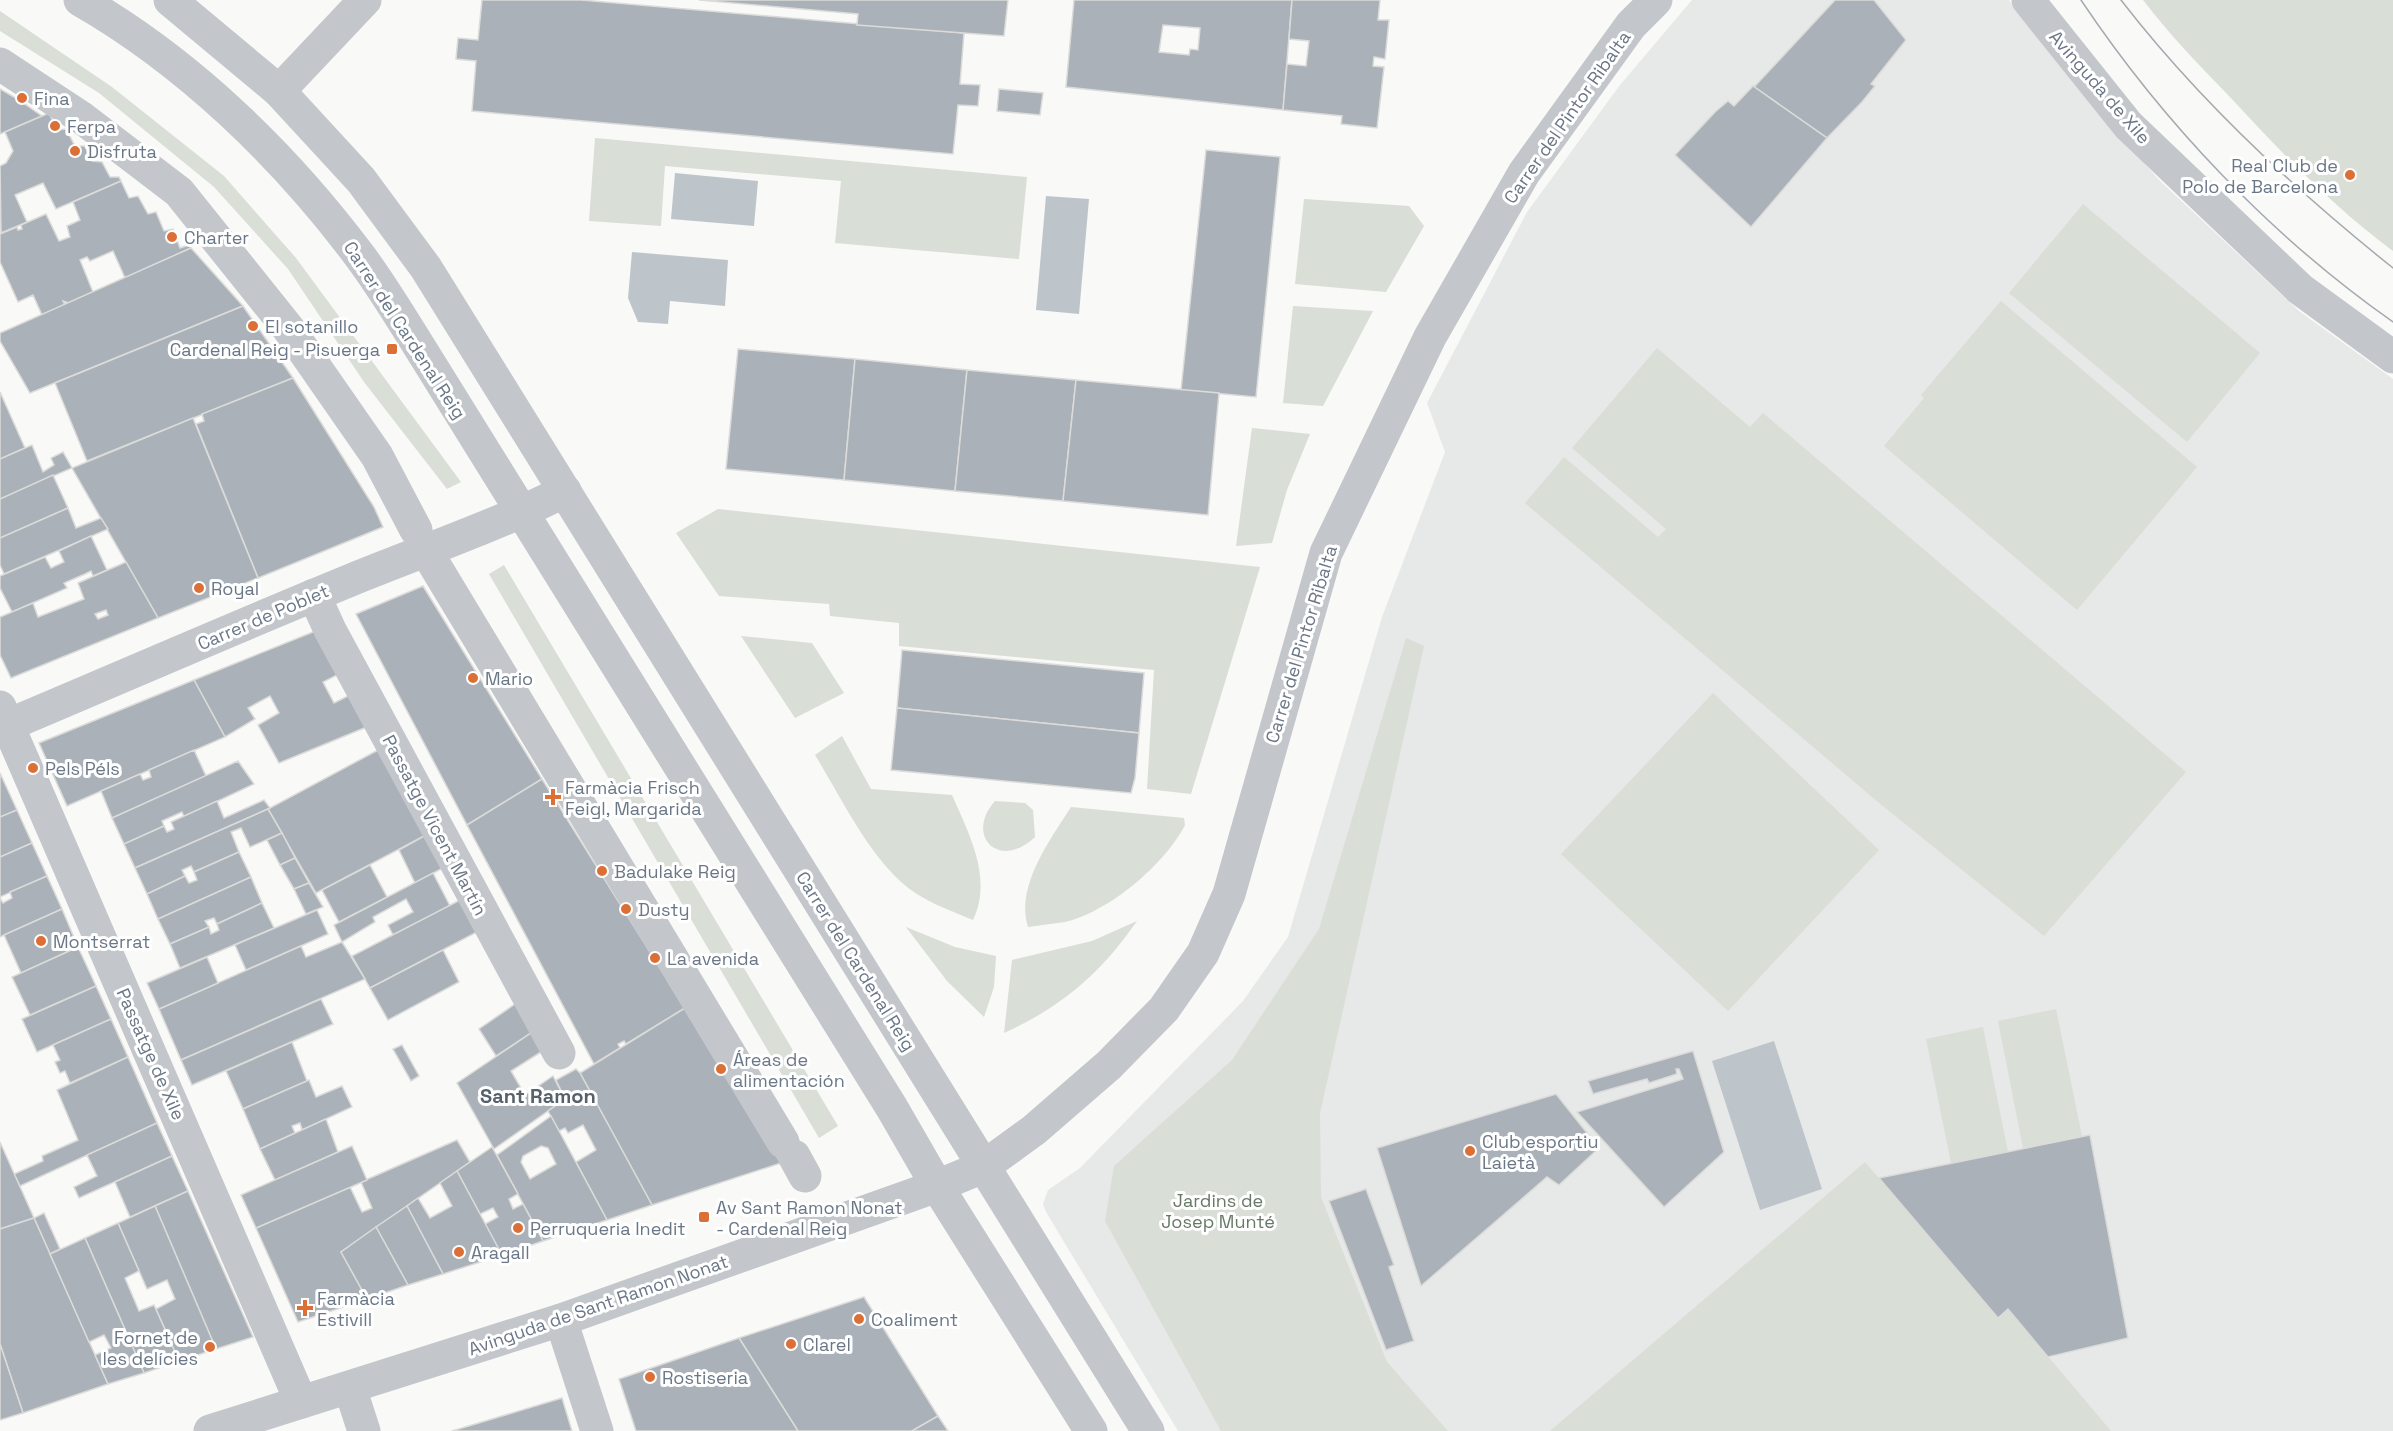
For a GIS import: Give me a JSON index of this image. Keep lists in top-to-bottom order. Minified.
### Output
{"streets":{"street":["Avinguda de Xile","Carrer del Pintor Ribalta","Carrer del Cardenal Reig","Carrer de Poblet","Passatge Vicent Martín","Passatge de Xile","Avinguda de Sant Ramon Nonat"]},"crossings":[["Carrer del Pintor Ribalta","Carrer del Cardenal Reig"],["Carrer del Pintor Ribalta","Avinguda de Sant Ramon Nonat"],["Carrer del Cardenal Reig","Carrer de Poblet"],["Carrer del Cardenal Reig","Avinguda de Sant Ramon Nonat"],["Carrer de Poblet","Passatge Vicent Martín"],["Carrer de Poblet","Passatge de Xile"],["Passatge de Xile","Avinguda de Sant Ramon Nonat"]],"districts":["Sant Ramon"],"parks":["Jardins de Josep Munté"],"places":{"other":["Fina","Ferpa","Disfruta","Real Club de Polo de Barcelona","Charter","El sotanillo","Royal","Mario","Pels Péls","Badulake Reig","Dusty","Montserrat","La avenida","Áreas de alimentación","Club esportiu Laietà","Perruqueria Inedit","Aragall","Coaliment","Clarel","Fornet de les delícies","Rostiseria"],"transit":["Cardenal Reig - Pisuerga","Av Sant Ramon Nonat - Cardenal Reig"],"health":["Farmàcia Frisch Feigl, Margarida","Farmàcia Estivill"]}}
